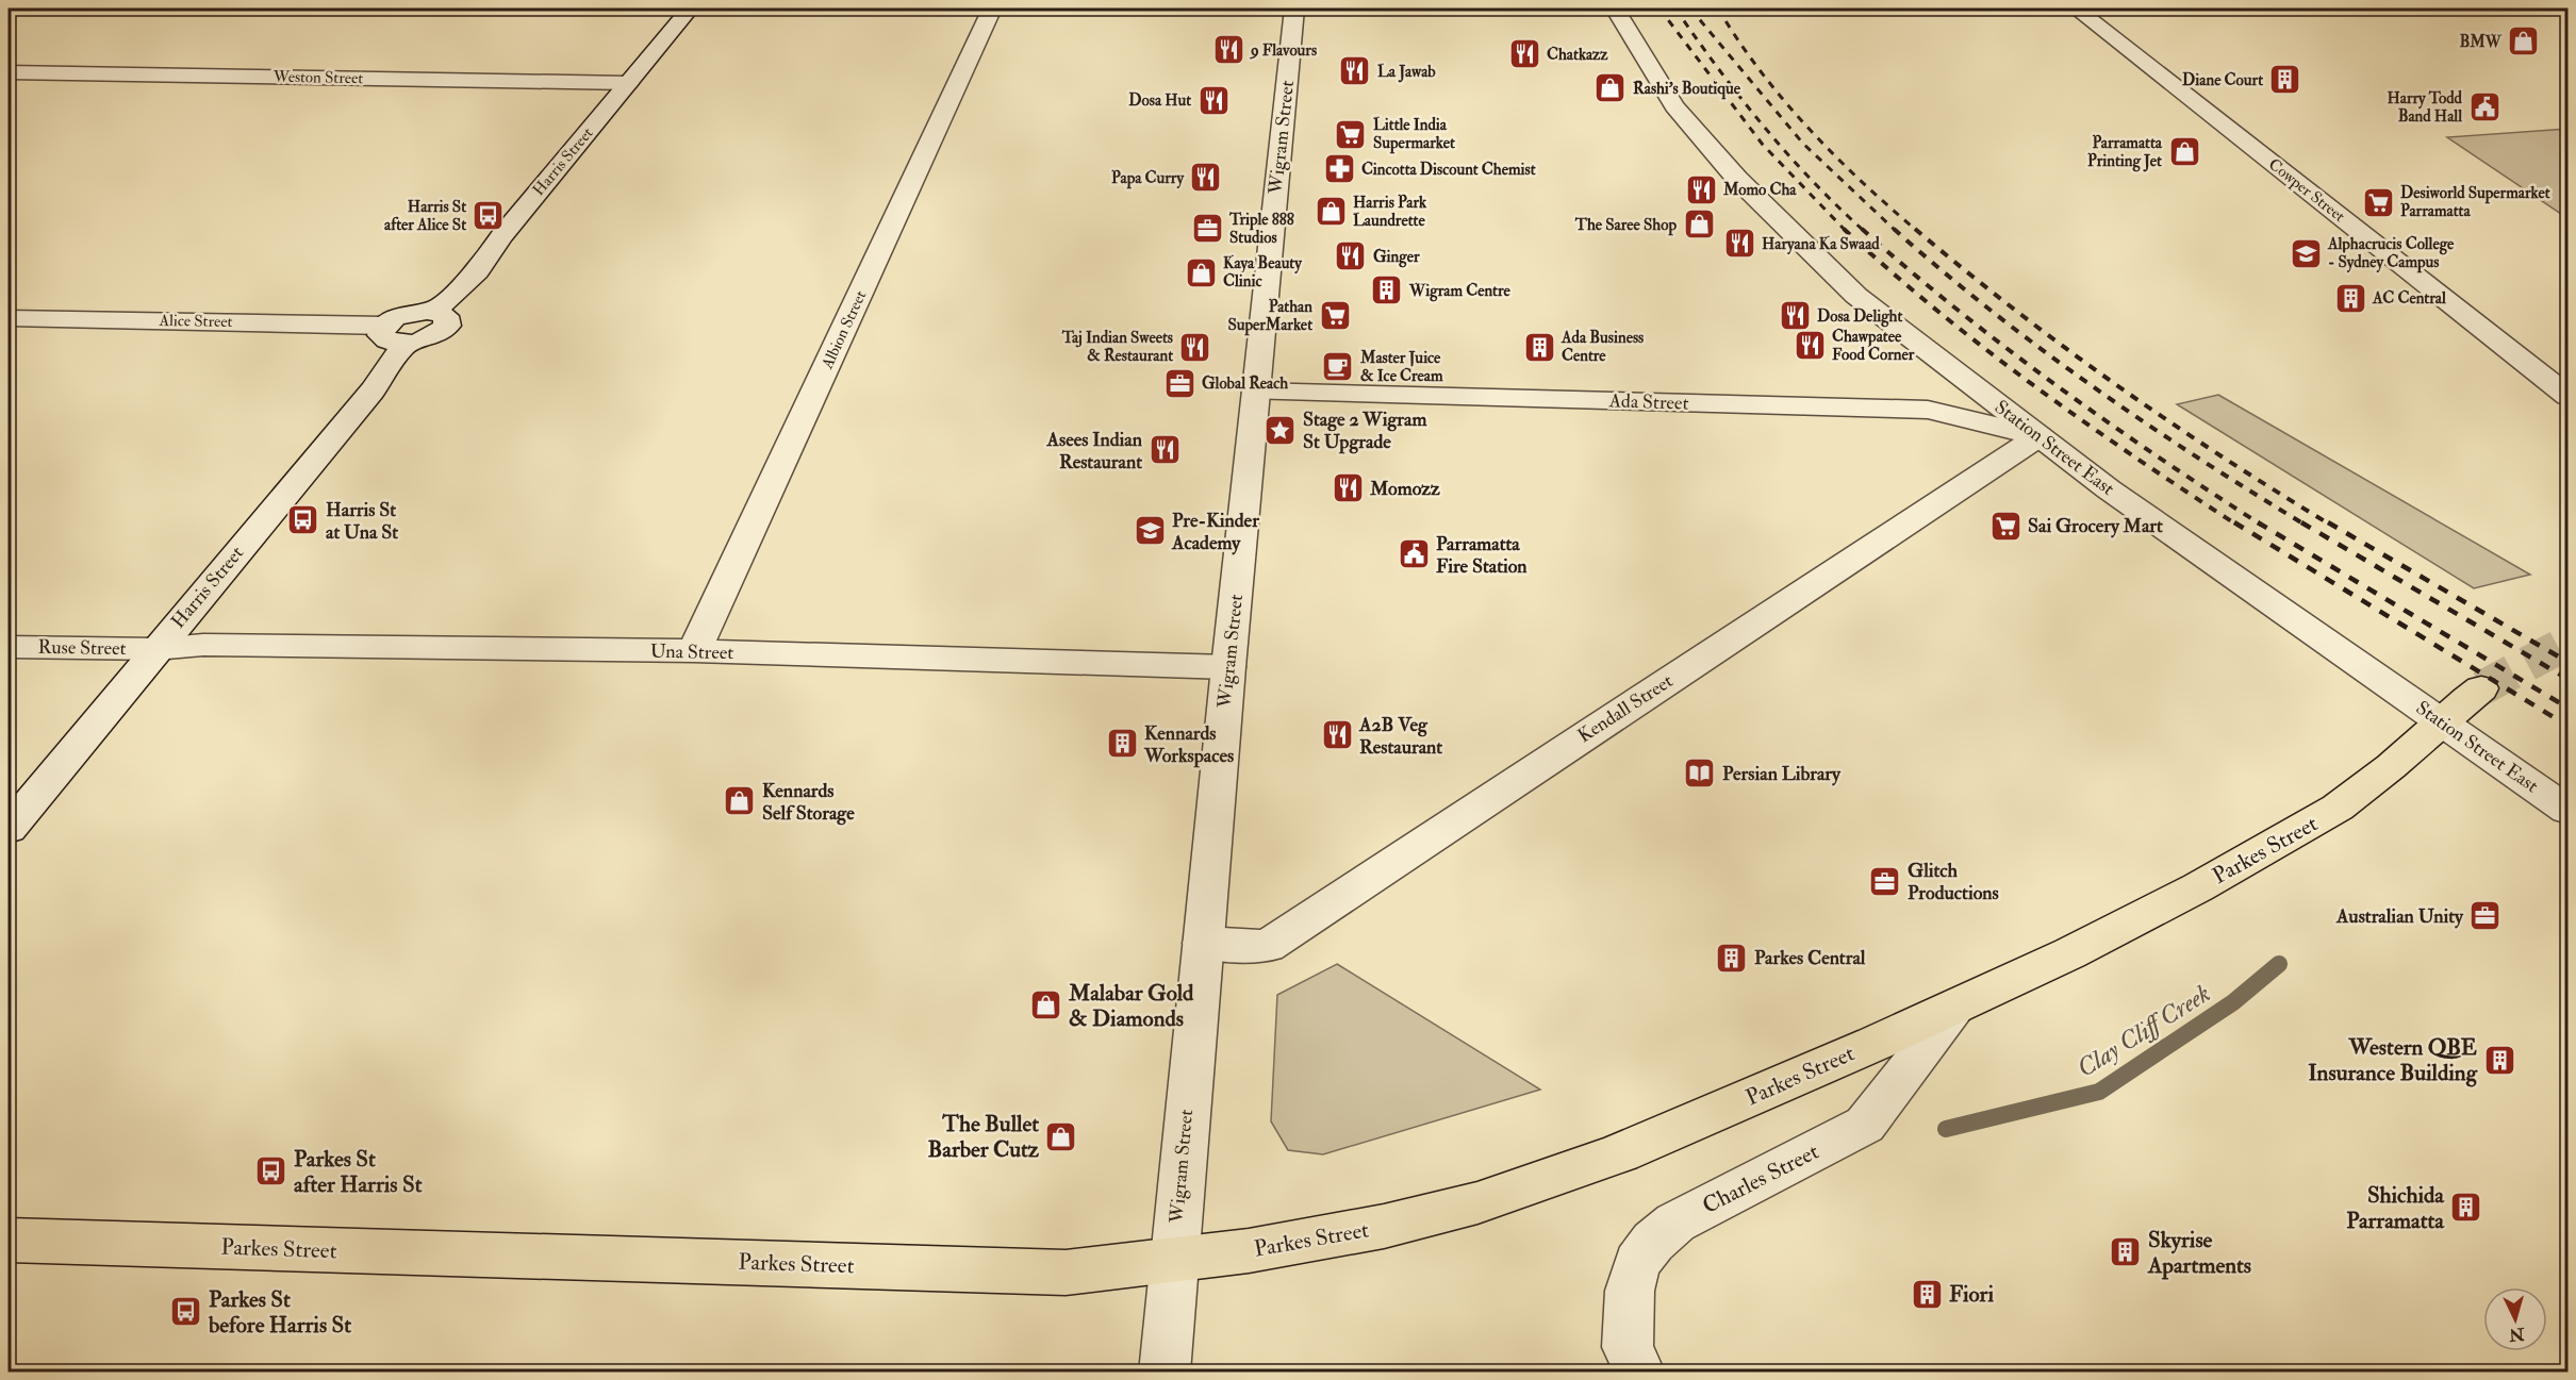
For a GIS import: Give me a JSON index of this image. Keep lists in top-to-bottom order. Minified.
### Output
{"streets":{"main road":["Parkes Street"],"street":["Weston Street","Wigram Street","Harris Street","Cowper Street","Alice Street","Albion Street","Ada Street","Station Street East","Ruse Street","Una Street","Kendall Street","Charles Street"]},"crossings":[["Weston Street","Harris Street"],["Wigram Street","Ada Street"],["Wigram Street","Una Street"],["Wigram Street","Kendall Street"],["Wigram Street","Parkes Street"],["Harris Street","Alice Street"],["Harris Street","Ruse Street"],["Harris Street","Una Street"],["Albion Street","Una Street"],["Ada Street","Station Street East"],["Ada Street","Kendall Street"],["Station Street East","Kendall Street"],["Station Street East","Parkes Street"],["Ruse Street","Una Street"],["Parkes Street","Charles Street"]],"water":["Clay Cliff Creek"],"places":{"shop":["BMW","Rashi’s Boutique","Parramatta Printing Jet","Harris Park Laundrette","The Saree Shop","Kaya Beauty Clinic","Kennards Self Storage","Malabar Gold & Diamonds","The Bullet Barber Cutz"],"restaurant":["9 Flavours","Chatkazz","La Jawab","Dosa Hut","Papa Curry","Momo Cha","Haryana Ka Swaad","Ginger","Dosa Delight","Chawpatee Food Corner","Taj Indian Sweets & Restaurant","Asees Indian Restaurant","Momozz","A2B Veg Restaurant"],"building":["Diane Court","Wigram Centre","AC Central","Ada Business Centre","Kennards Workspaces","Parkes Central","Western QBE Insurance Building","Shichida Parramatta","Skyrise Apartments","Fiori"],"public building":["Harry Todd Band Hall","Parramatta Fire Station"],"supermarket":["Little India Supermarket","Desiworld Supermarket Parramatta","Pathan SuperMarket","Sai Grocery Mart"],"pharmacy":["Cincotta Discount Chemist"],"bus stop":["Harris St after Alice St","Harris St at Una St","Parkes St after Harris St","Parkes St before Harris St"],"office":["Triple 888 Studios","Global Reach","Glitch Productions","Australian Unity"],"school or university":["Alphacrucis College - Sydney Campus","Pre-Kinder Academy"],"cafe":["Master Juice & Ice Cream"],"place":["Stage 2 Wigram St Upgrade"],"library":["Persian Library"]},"north":"bottom"}
